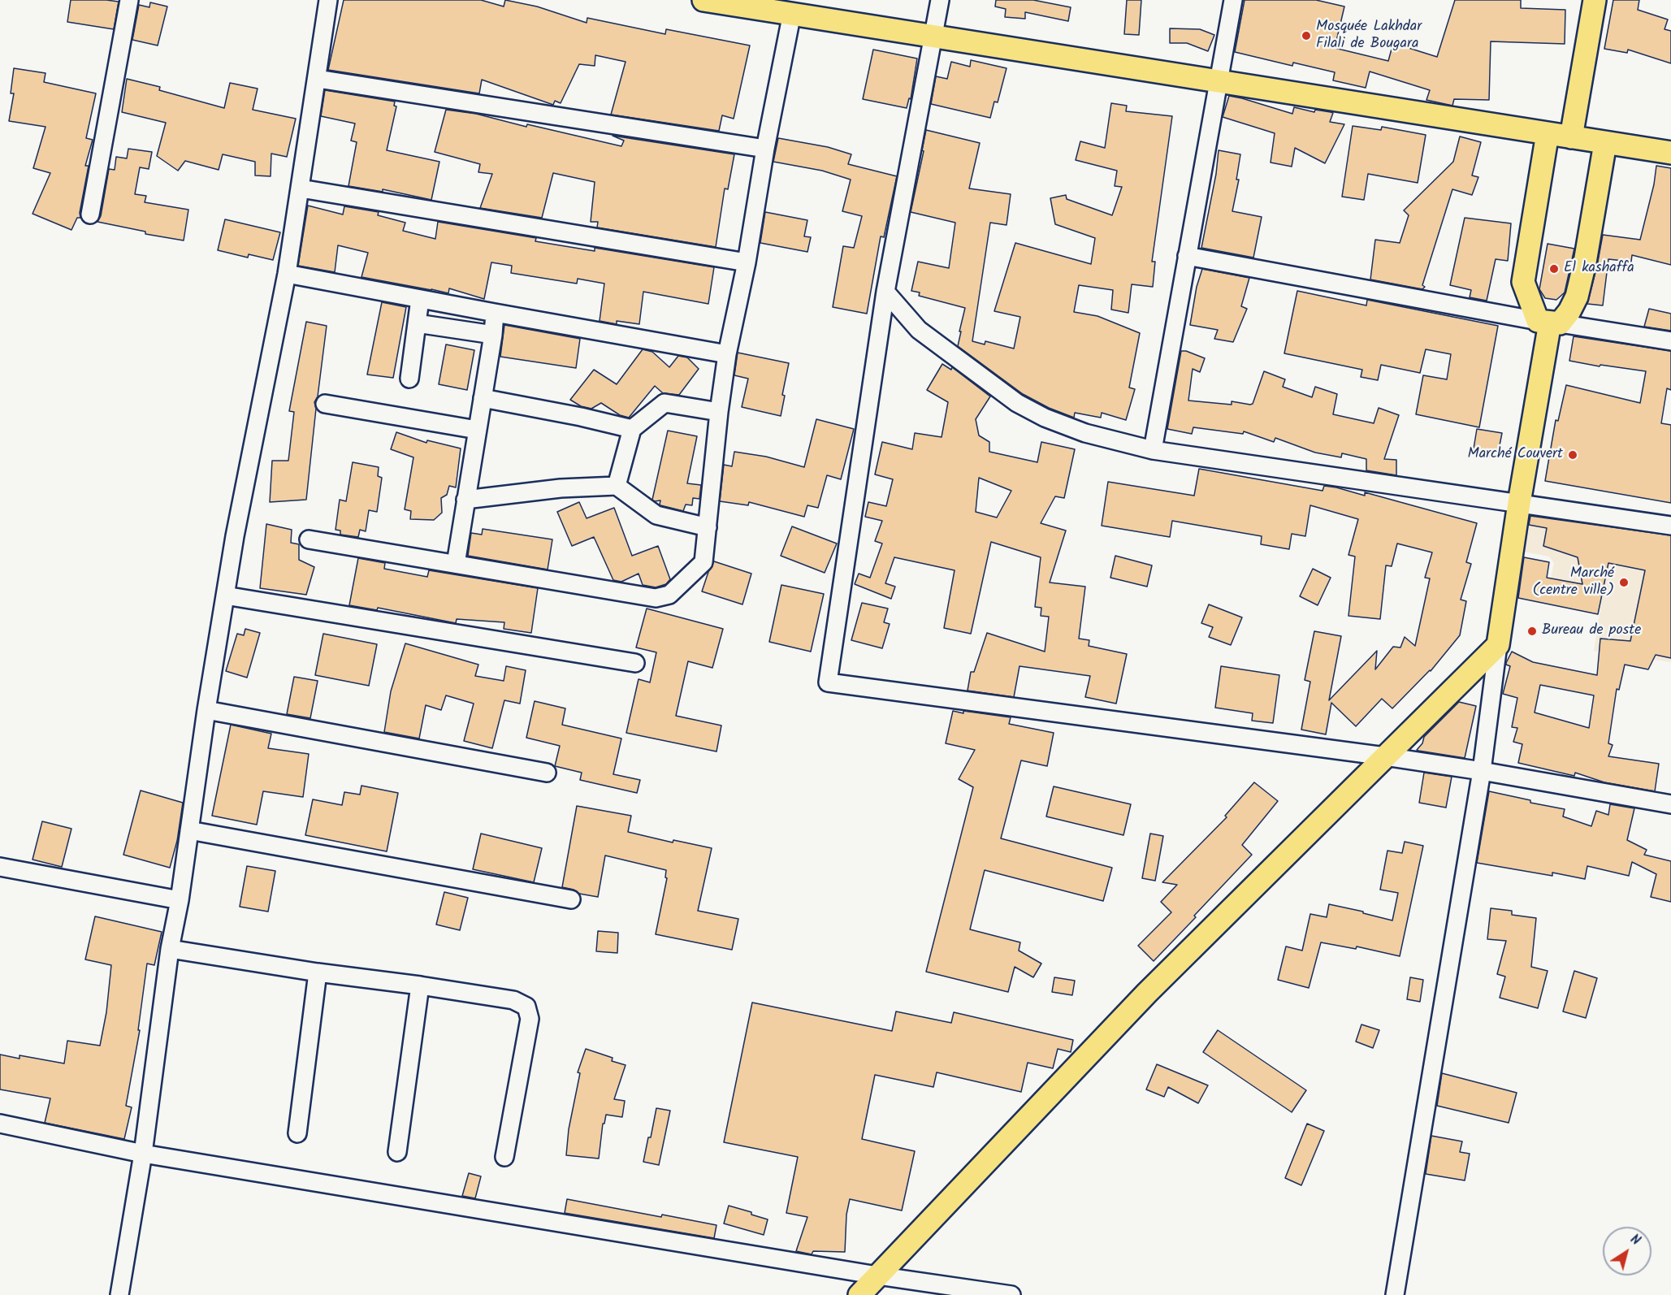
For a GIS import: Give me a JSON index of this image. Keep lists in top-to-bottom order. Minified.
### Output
{"places":["Mosquée Lakhdar Filali de Bougara","El kashaffa","Marché Couvert","Marché (centre ville)","Bureau de poste"],"north":"top right"}
